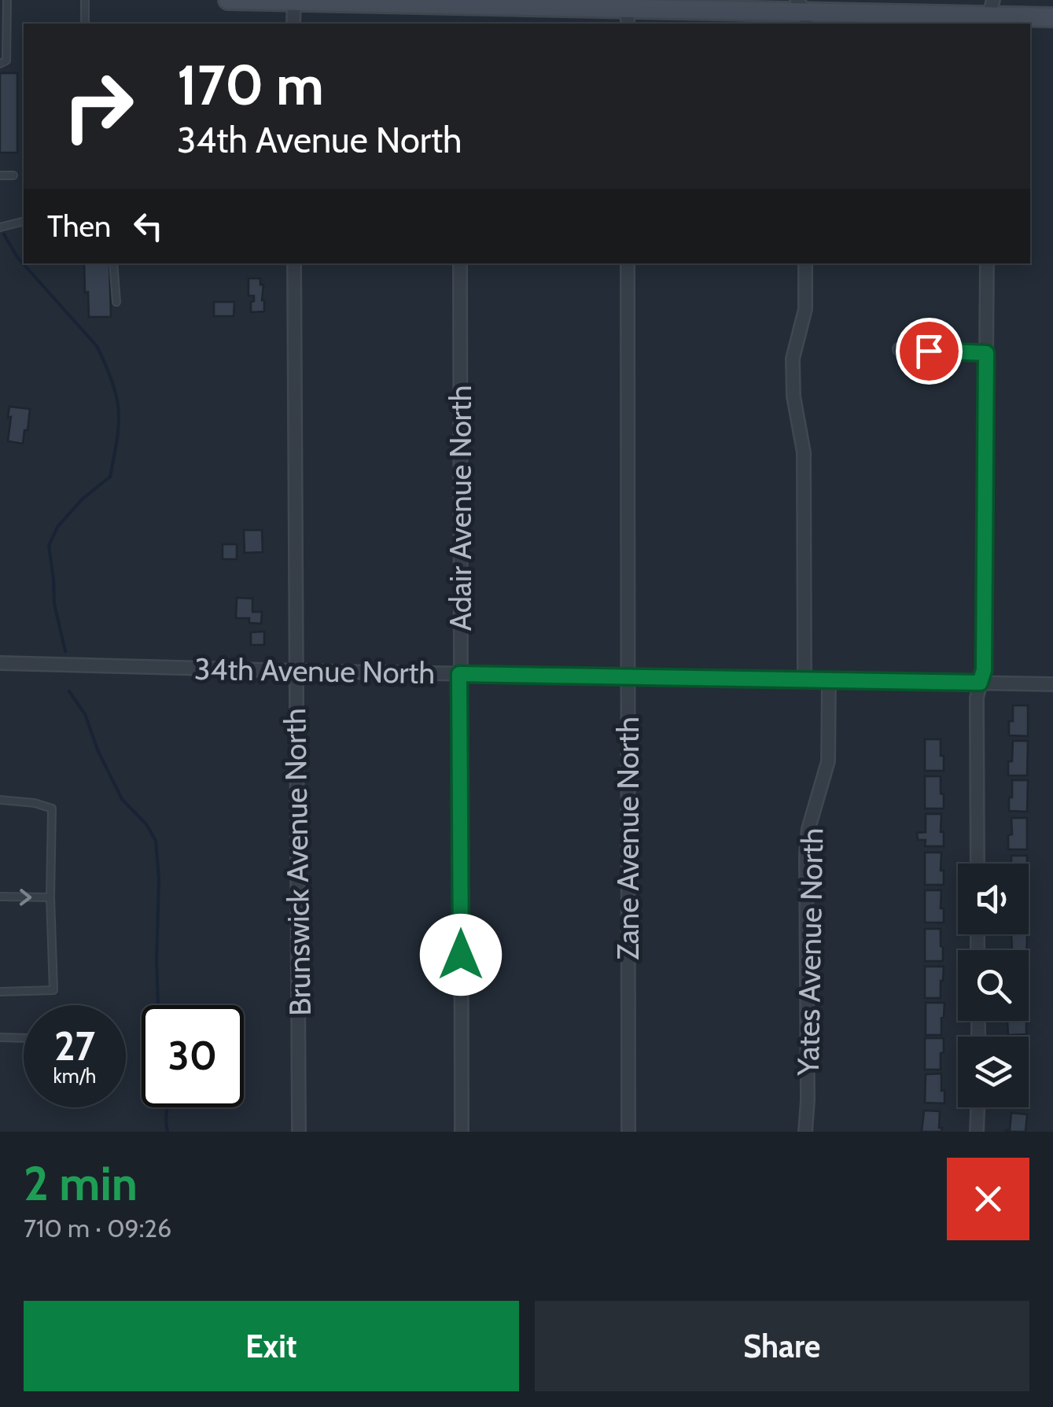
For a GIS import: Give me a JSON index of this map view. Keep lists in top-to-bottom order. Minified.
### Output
{"streets":{"street":["Adair Avenue North","34th Avenue North","Zane Avenue North","Brunswick Avenue North","Yates Avenue North"]},"crossings":[["Adair Avenue North","34th Avenue North"],["34th Avenue North","Zane Avenue North"],["34th Avenue North","Brunswick Avenue North"],["34th Avenue North","Yates Avenue North"]],"page":{"turn":["170 m","34th Avenue North"],"then":"Then","speed":"27 km/h","limit":"30","heading":["2 min","710 m · 09:26"],"buttons":["Exit","Share"]}}
